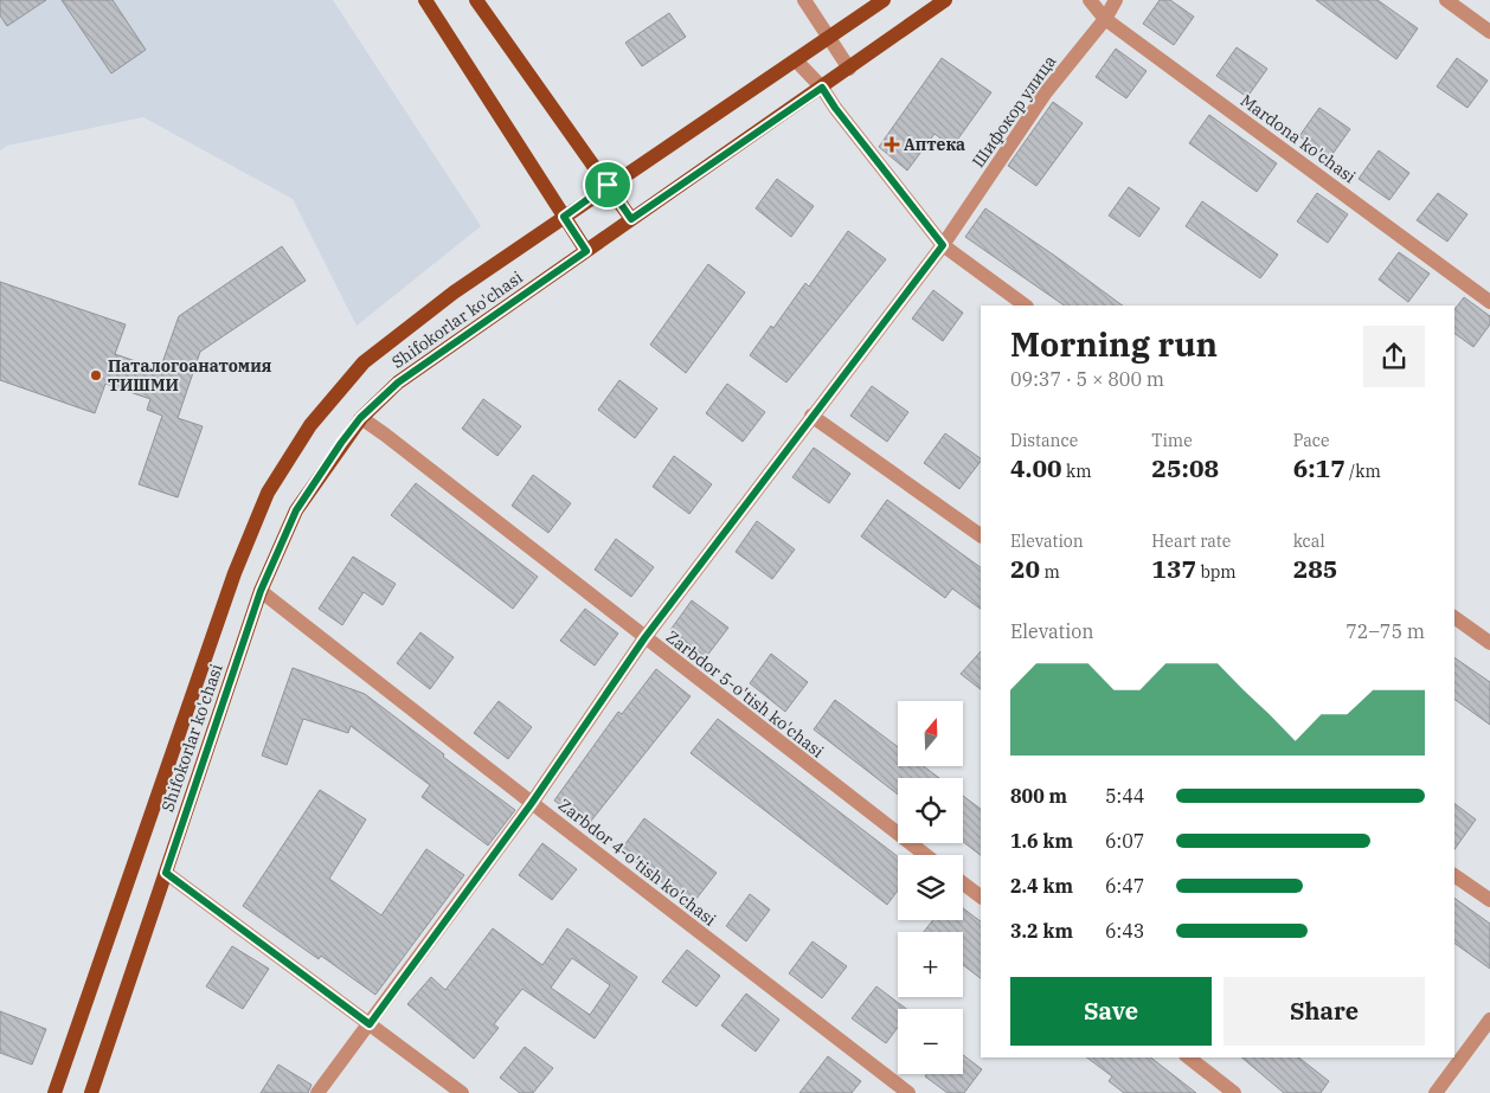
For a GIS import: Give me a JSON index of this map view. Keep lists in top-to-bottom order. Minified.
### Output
{"streets":{"main road":["Shifokorlar ko'chasi"],"street":["Шифокор улица","Mardona ko'chasi","Zarbdor 5-o'tish ko'chasi","Zarbdor 4-o'tish ko'chasi"]},"crossings":[["Шифокор улица","Mardona ko'chasi"],["Шифокор улица","Zarbdor 5-o'tish ko'chasi"],["Шифокор улица","Zarbdor 4-o'tish ko'chasi"],["Shifokorlar ko'chasi","Zarbdor 5-o'tish ko'chasi"],["Shifokorlar ko'chasi","Zarbdor 4-o'tish ko'chasi"]],"places":{"health":["Аптека"],"other":["Паталогоанатомия ТИШМИ"]},"north":"top","page":{"heading":["Morning run","09:37 · 5 × 800 m"],"stats":[["Distance","4.00 km"],["Time","25:08"],["Pace","6:17 /km"],["Elevation","20 m"],["Heart rate","137 bpm"],["kcal","285"]],"chart":["Elevation","72–75 m"],"map_buttons":["+","−"],"list":[{"name":"800 m","note":"5:44"},{"name":"1.6 km","note":"6:07"},{"name":"2.4 km","note":"6:47"},{"name":"3.2 km","note":"6:43"}],"buttons":["Save","Share"]}}
